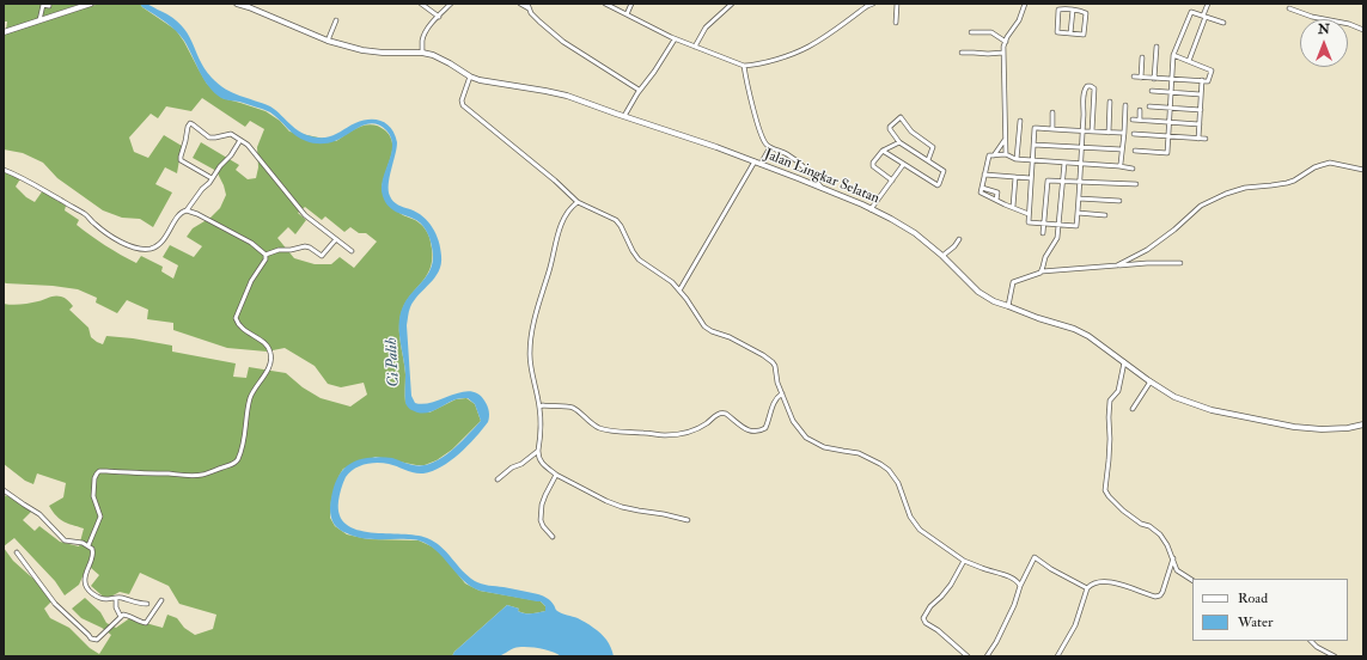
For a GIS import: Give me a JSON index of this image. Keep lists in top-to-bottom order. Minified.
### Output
{"streets":{"street":["Jalan Lingkar Selatan"]},"water":["Ci Palih"],"legend":["Road","Water"],"north":"top"}
